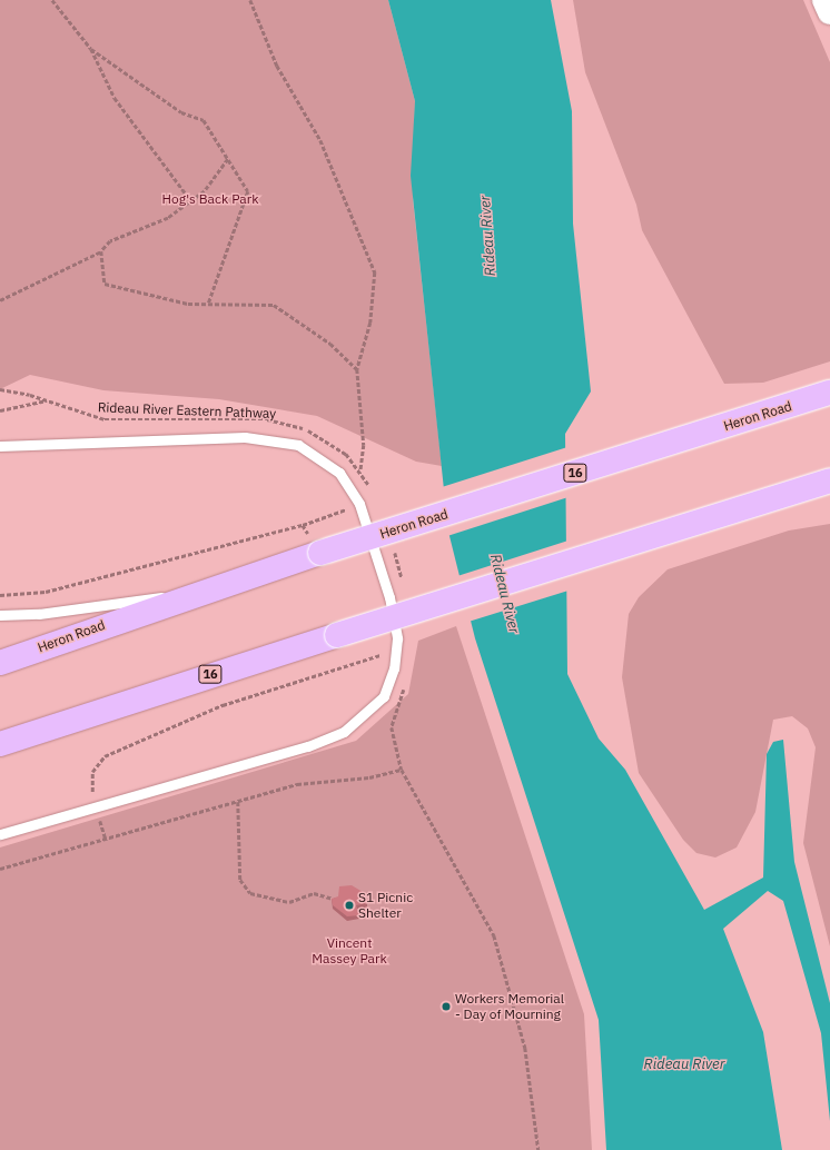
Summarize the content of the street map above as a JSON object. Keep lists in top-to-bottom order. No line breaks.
{"streets":{"main road":["Heron Road","16"],"path":["Rideau River Eastern Pathway"]},"water":["Rideau River"],"parks":["Hog's Back Park","Vincent Massey Park"],"places":["S1 Picnic Shelter","Workers Memorial - Day of Mourning"]}
